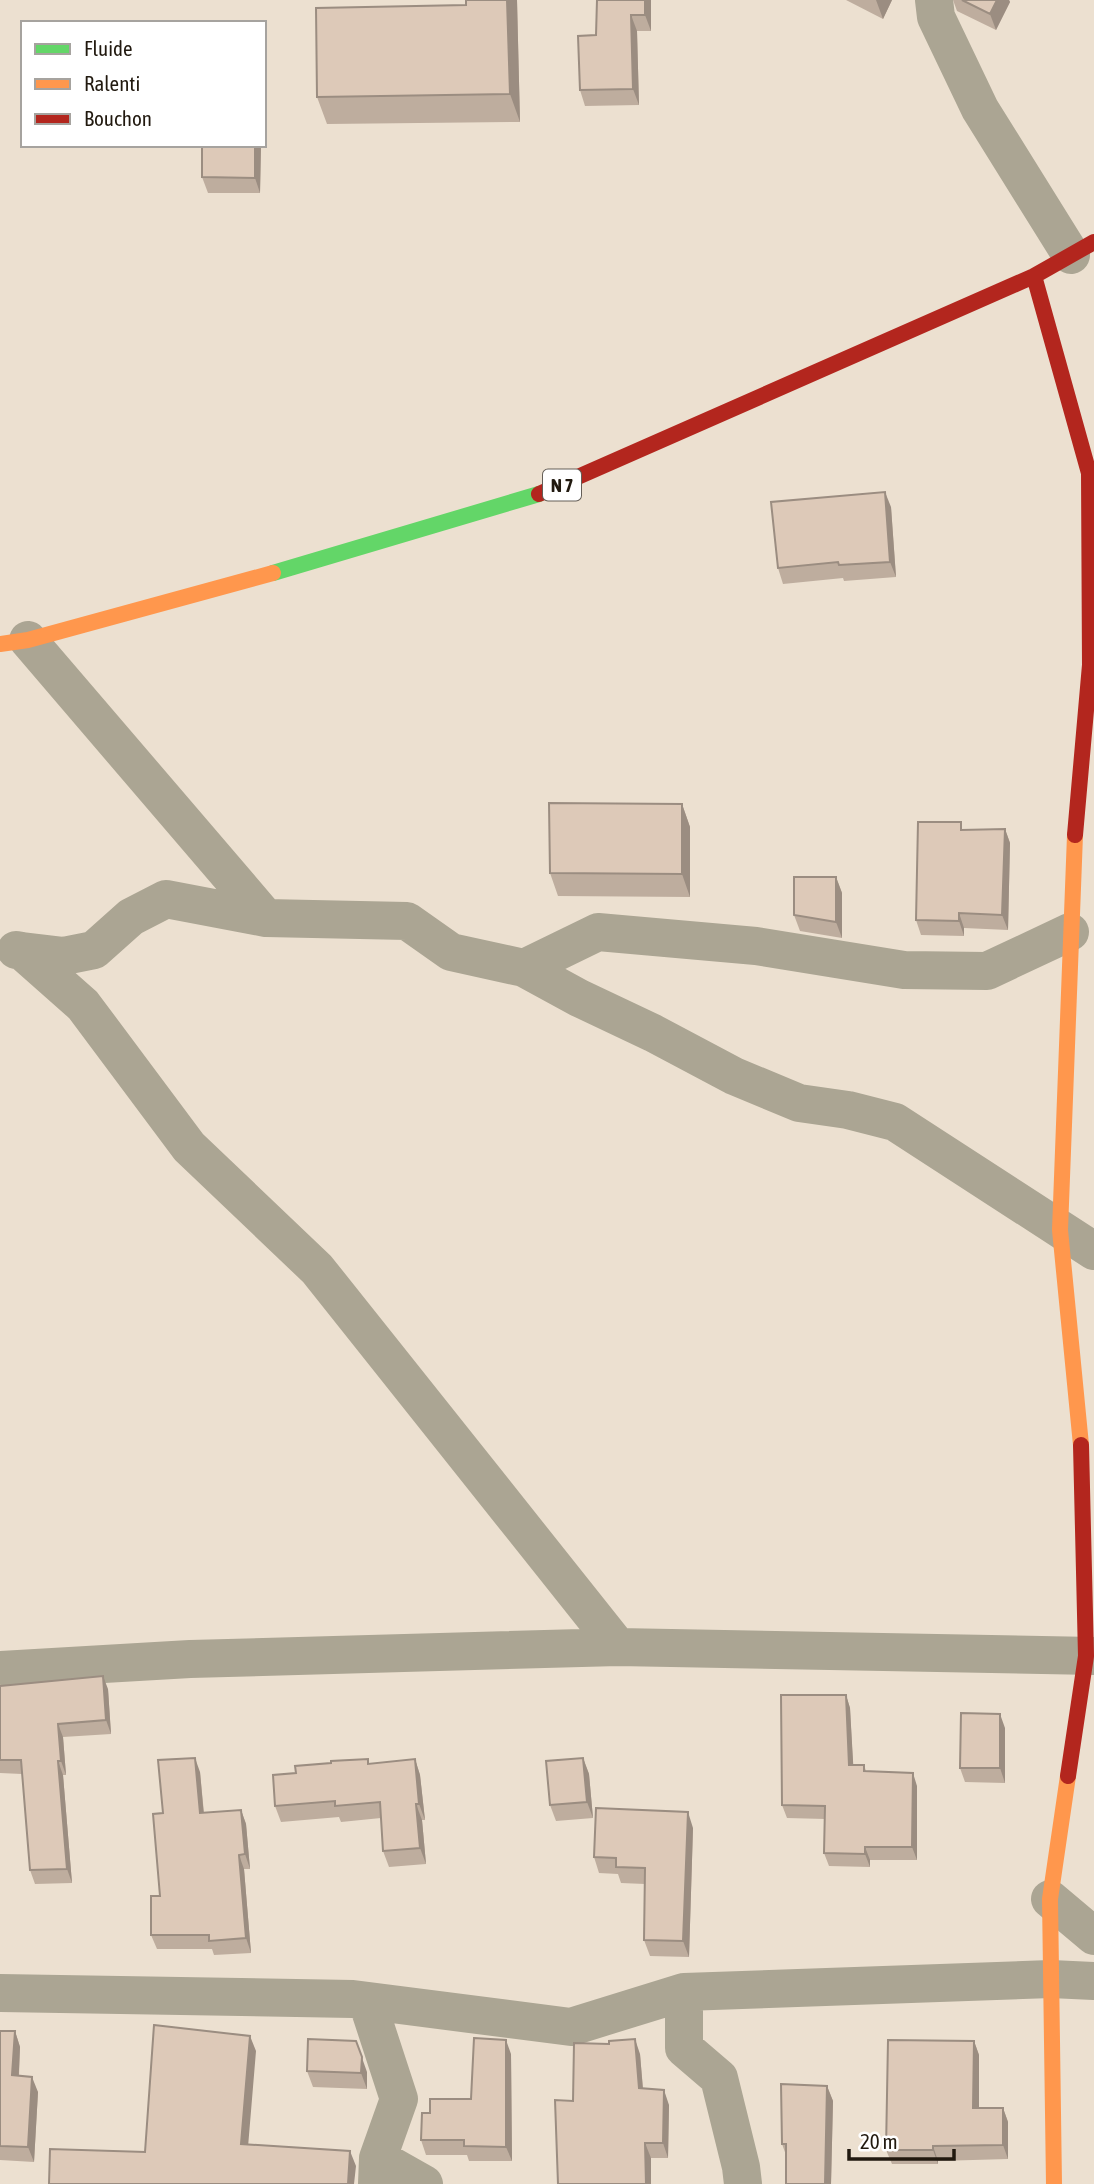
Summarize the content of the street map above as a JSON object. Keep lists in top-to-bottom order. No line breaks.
{"streets":{"main road":["N 7"]},"legend":["Fluide","Ralenti","Bouchon"],"scale_bar":"20 m"}
